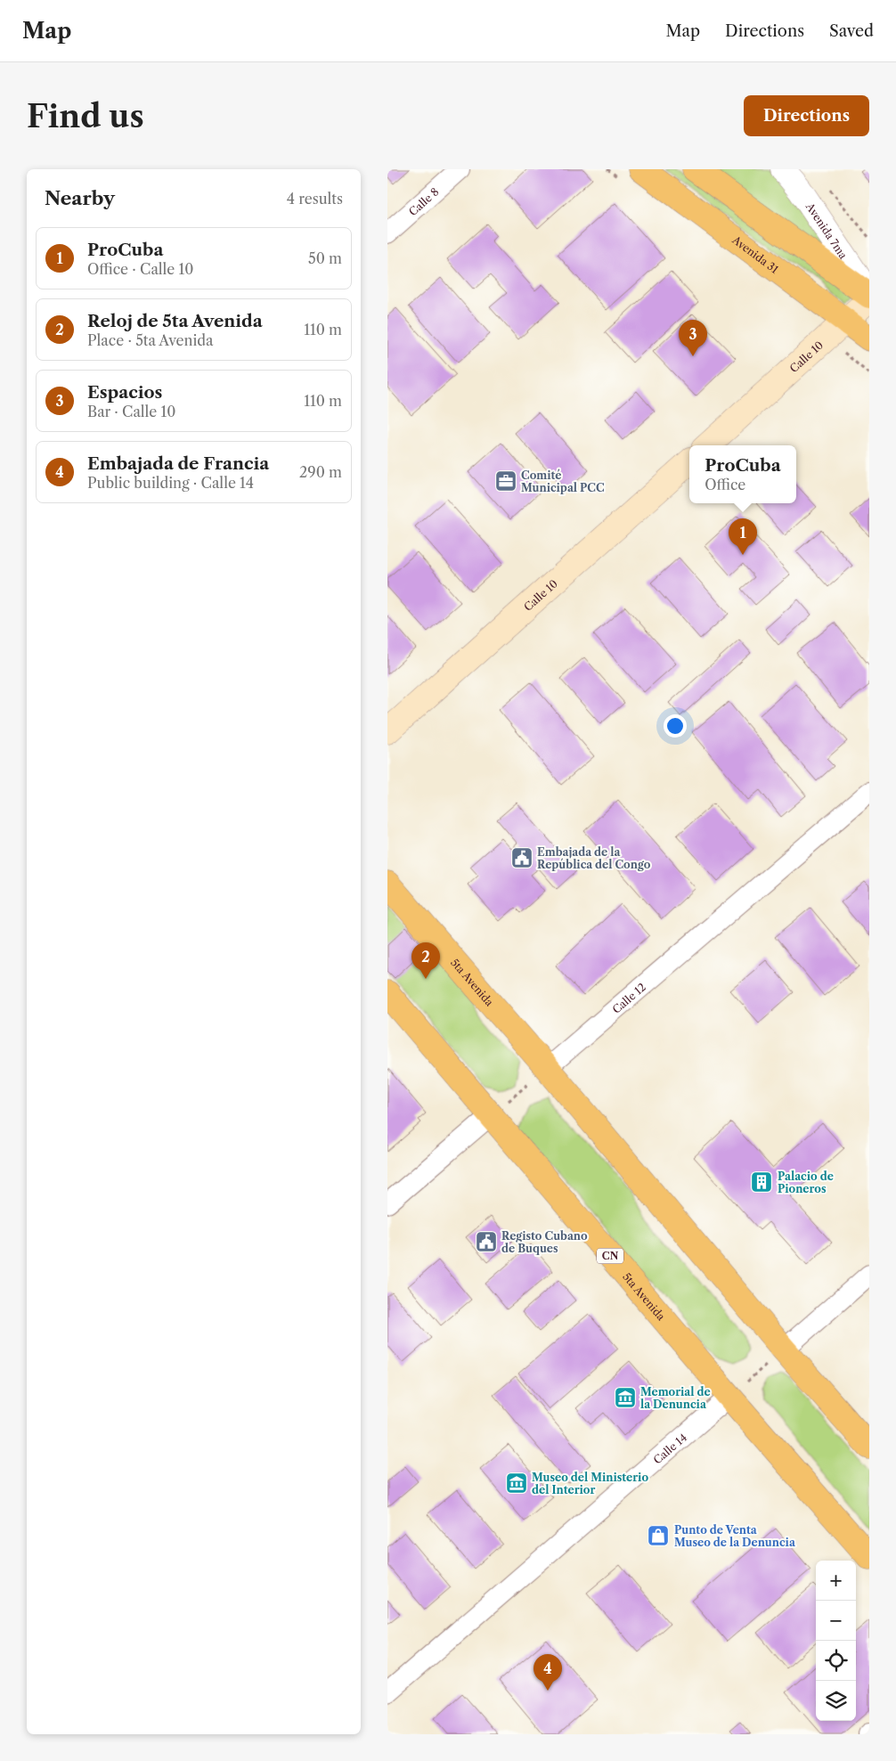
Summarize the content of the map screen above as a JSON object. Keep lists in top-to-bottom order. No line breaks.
{"streets":{"main road":["Avenida 31","Calle 10","5ta Avenida","CN"],"street":["Calle 8","Avenida 7ma","Calle 12","Calle 14"]},"crossings":[["Avenida 31","Calle 10"],["5ta Avenida","Calle 12"],["5ta Avenida","Calle 14"]],"places":{"office":["Comité Municipal PCC"],"public building":["Embajada de la República del Congo","Registo Cubano de Buques"],"building":["Palacio de Pioneros"],"museum":["Memorial de la Denuncia","Museo del Ministerio del Interior"],"shop":["Punto de Venta Museo de la Denuncia"]},"page":{"header":"Map","nav":["Map","Directions","Saved"],"buttons":"Directions","title":"Find us","heading":["Nearby","4 results"],"list":[{"mark":"1","name":"ProCuba","note":"Office · Calle 10","value":"50 m"},{"mark":"2","name":"Reloj de 5ta Avenida","note":"Place · 5ta Avenida","value":"110 m"},{"mark":"3","name":"Espacios","note":"Bar · Calle 10","value":"110 m"},{"mark":"4","name":"Embajada de Francia","note":"Public building · Calle 14","value":"290 m"}],"pins":["3","1","2","4"],"popup":["ProCuba","Office"],"map_buttons":["+","−"]}}
